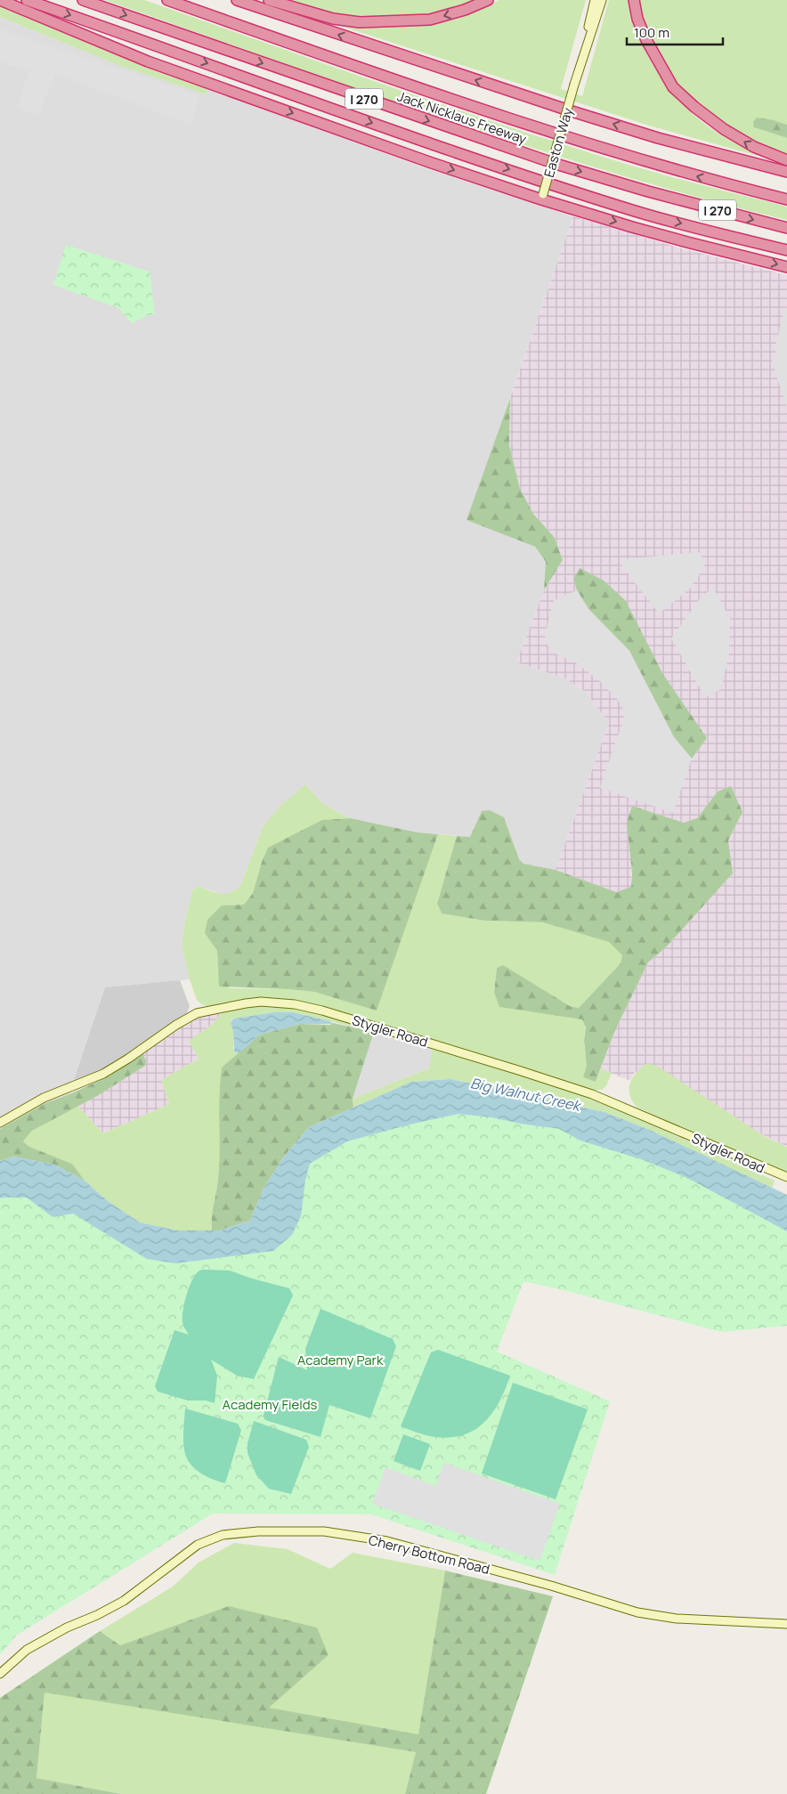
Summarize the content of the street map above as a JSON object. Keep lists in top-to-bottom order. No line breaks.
{"streets":{"highway":["I 270","Jack Nicklaus Freeway"],"main road":["Easton Way","Stygler Road","Cherry Bottom Road"]},"water":["Big Walnut Creek"],"parks":["Academy Park","Academy Fields"],"scale_bar":"100 m"}
